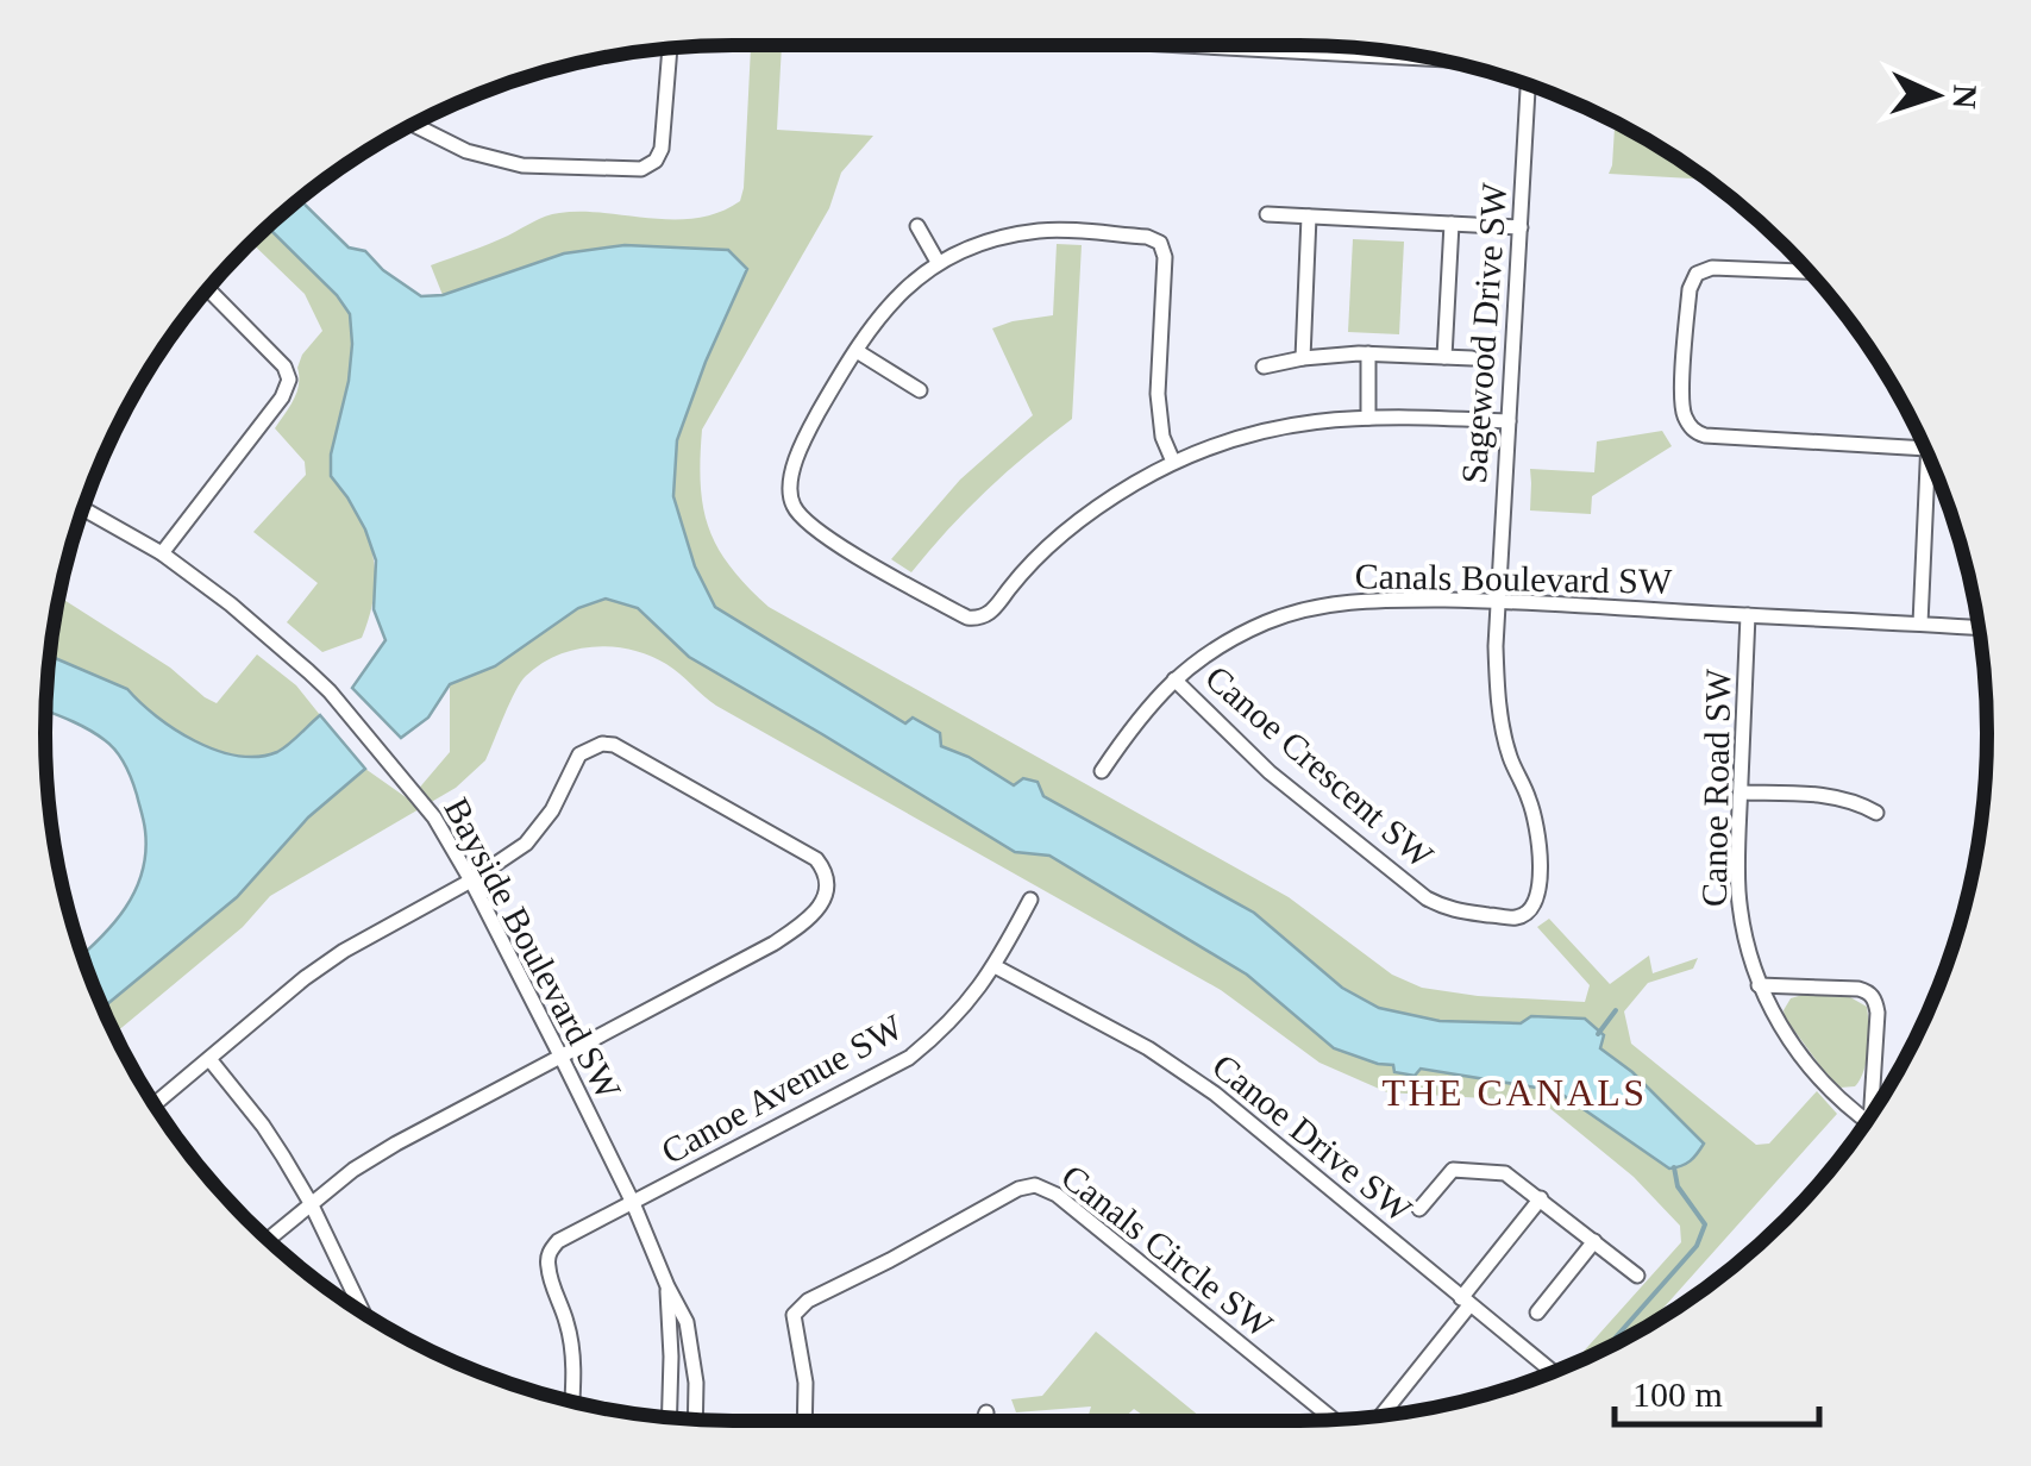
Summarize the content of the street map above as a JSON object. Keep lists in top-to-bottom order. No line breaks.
{"streets":{"street":["Sagewood Drive SW","Canals Boulevard SW","Canoe Crescent SW","Canoe Road SW","Bayside Boulevard SW","Canoe Avenue SW","Canoe Drive SW","Canals Circle SW"]},"crossings":[["Sagewood Drive SW","Canals Boulevard SW"],["Sagewood Drive SW","Canoe Crescent SW"],["Canals Boulevard SW","Canoe Crescent SW"],["Canals Boulevard SW","Canoe Road SW"],["Bayside Boulevard SW","Canoe Avenue SW"],["Canoe Avenue SW","Canoe Drive SW"]],"districts":["THE CANALS"],"scale_bar":"100 m","north":"right"}
